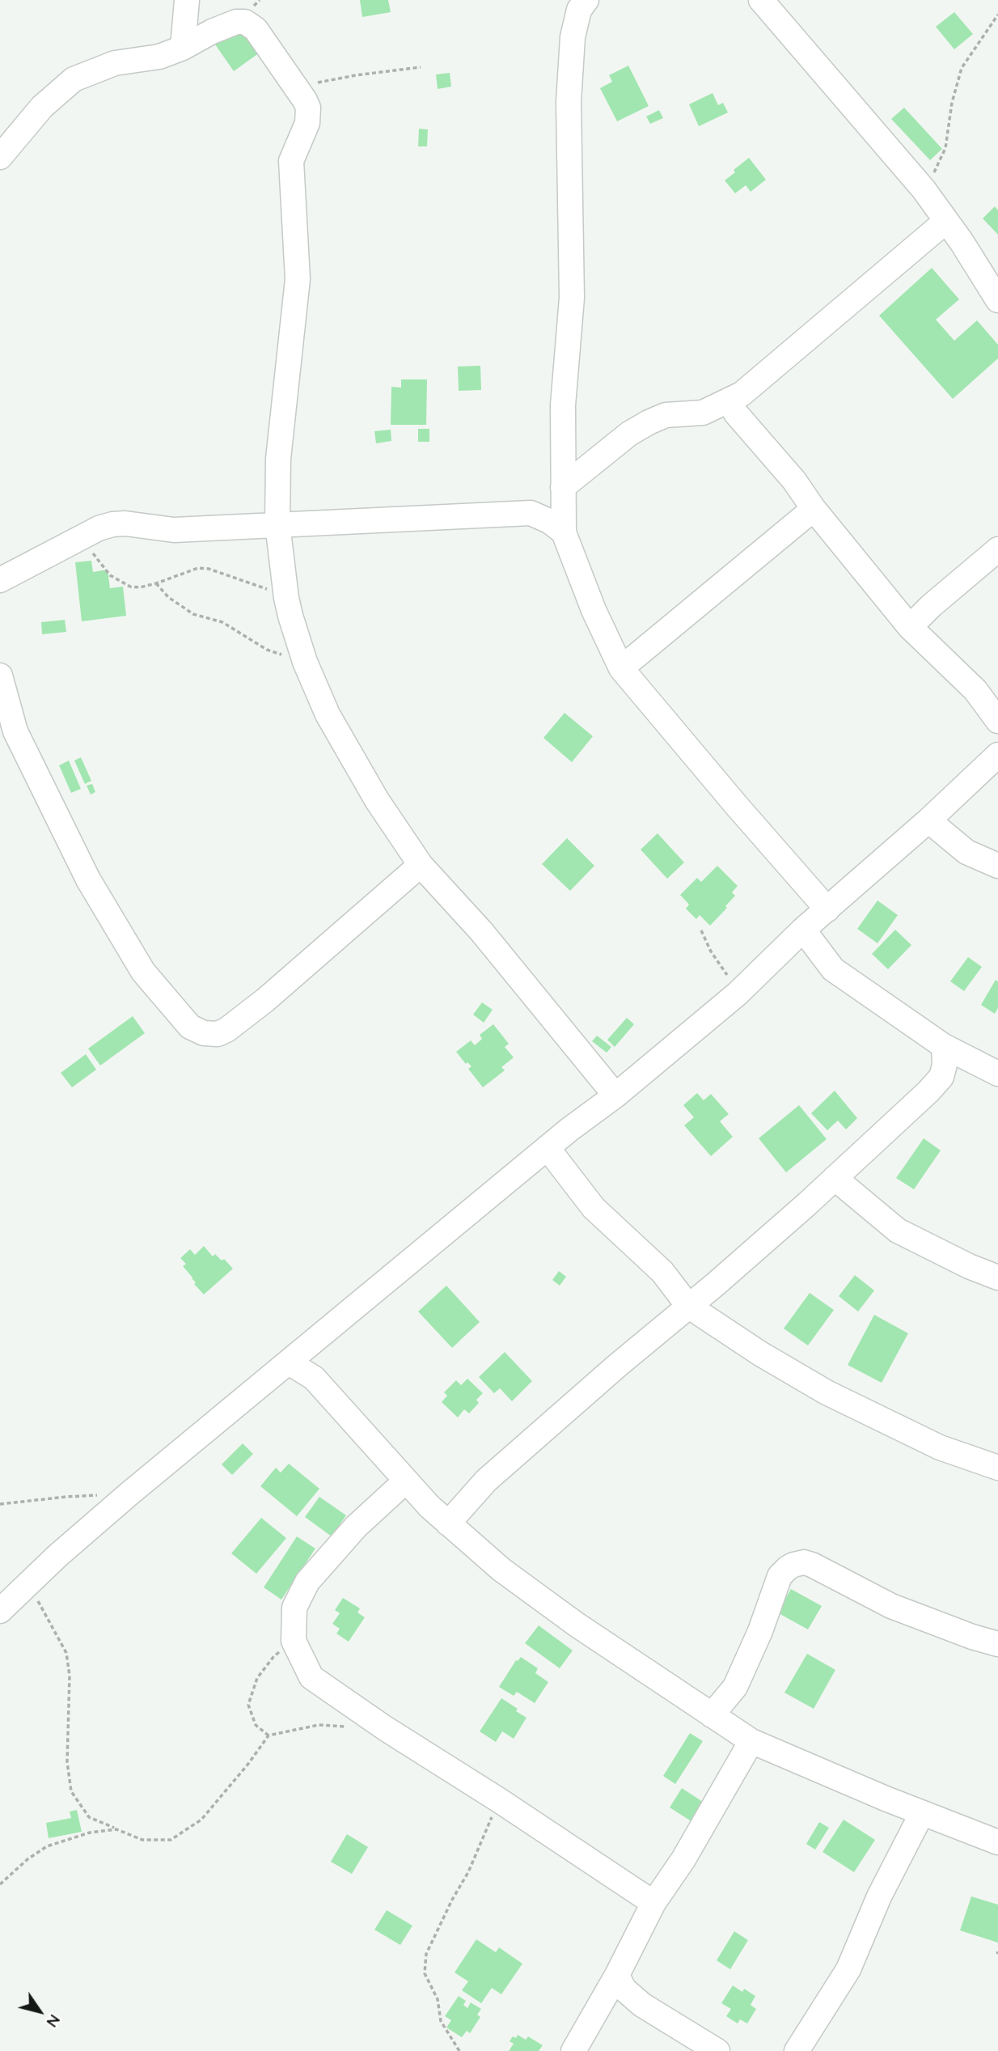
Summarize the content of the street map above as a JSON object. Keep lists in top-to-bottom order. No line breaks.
{"north":"bottom right"}
